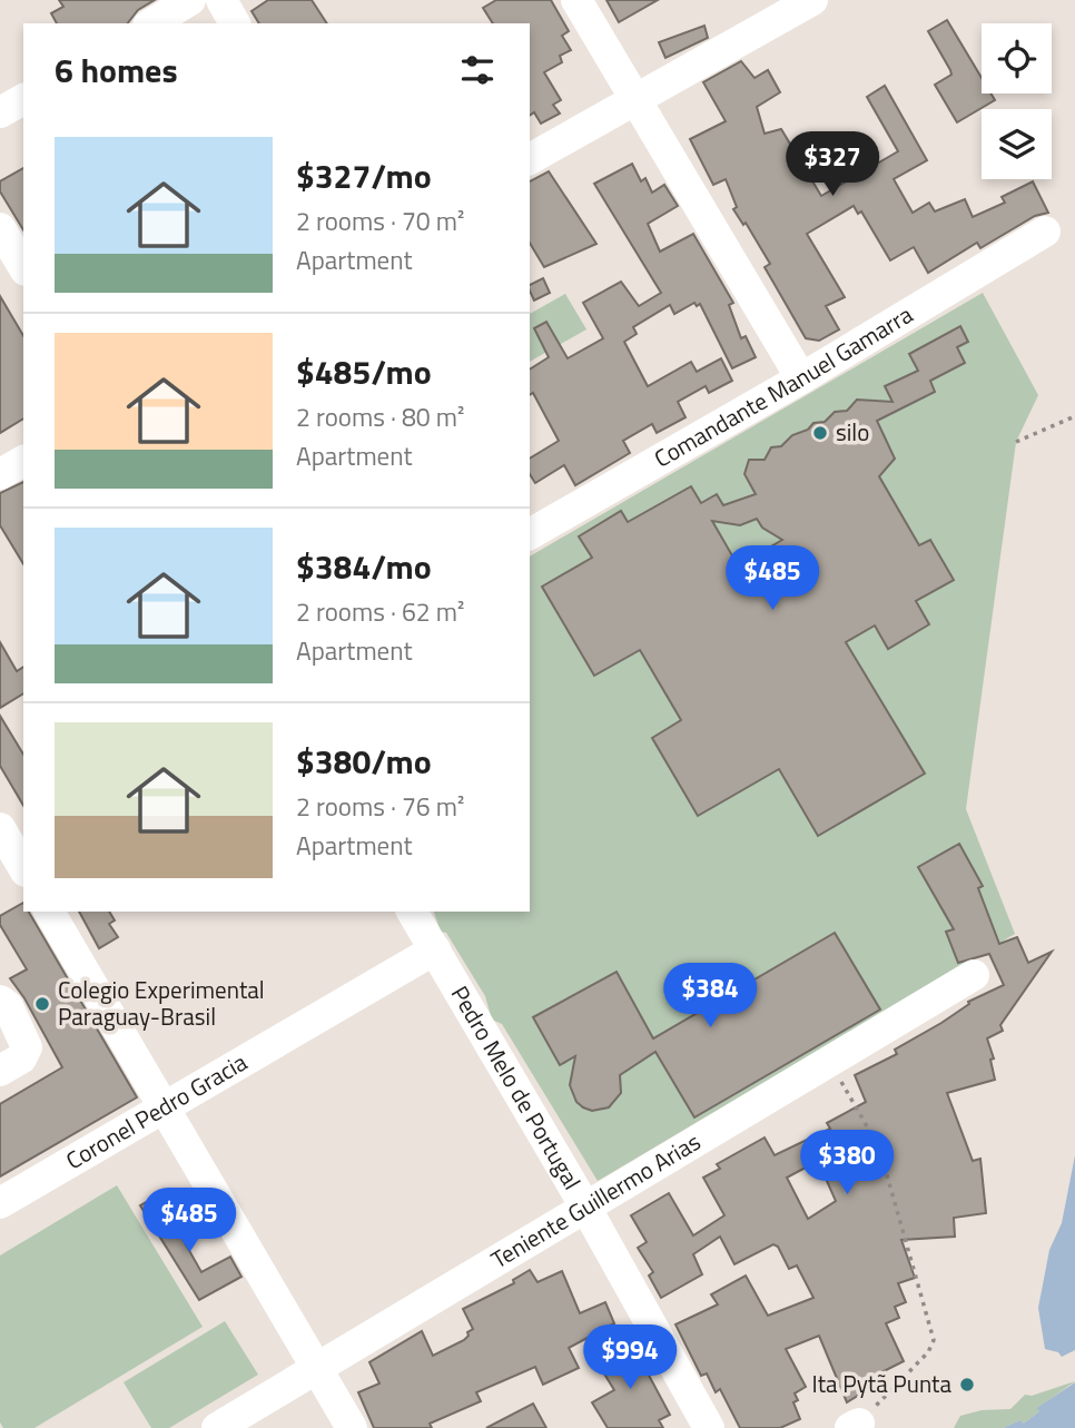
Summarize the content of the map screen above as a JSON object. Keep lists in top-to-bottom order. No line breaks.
{"streets":{"street":["Comandante Manuel Gamarra","Pedro Melo de Portugal","Coronel Pedro Gracia","Teniente Guillermo Arias"]},"crossings":[["Pedro Melo de Portugal","Coronel Pedro Gracia"],["Pedro Melo de Portugal","Teniente Guillermo Arias"]],"places":["silo","Colegio Experimental Paraguay-Brasil","Ita Pytã Punta"],"page":{"heading":"6 homes","list":[{"name":"$327/mo","note":"2 rooms · 70 m² · Apartment"},{"name":"$485/mo","note":"2 rooms · 80 m² · Apartment"},{"name":"$384/mo","note":"2 rooms · 62 m² · Apartment"},{"name":"$380/mo","note":"2 rooms · 76 m² · Apartment"}],"price":["$327","$485","$384","$380","$485","$994"]}}
